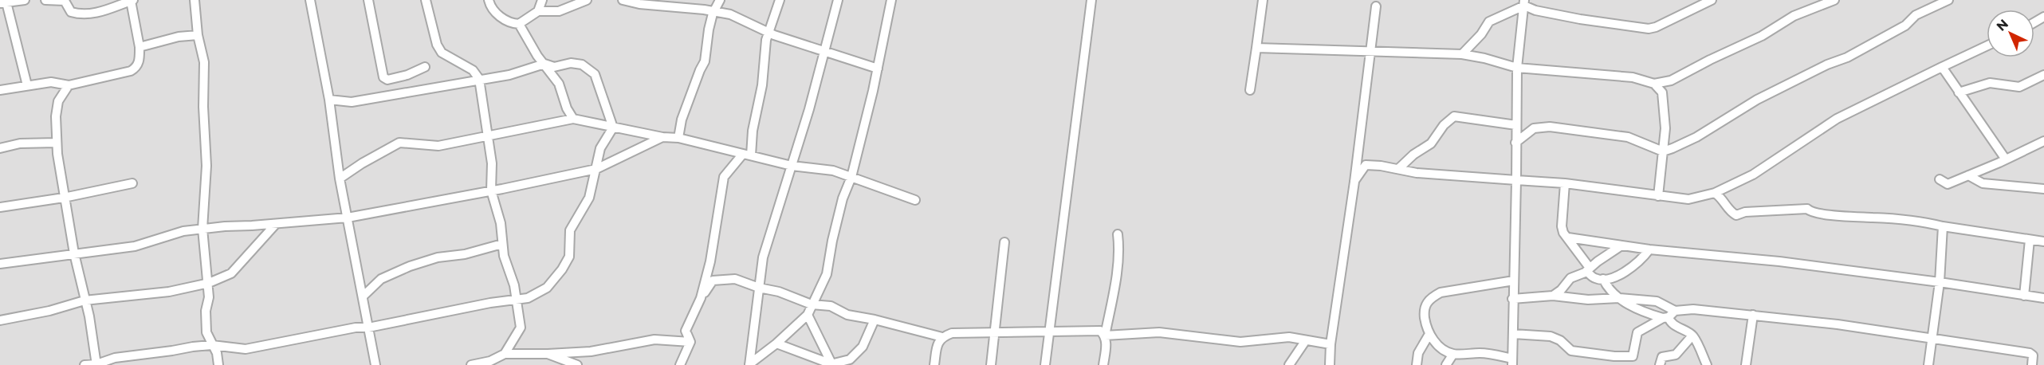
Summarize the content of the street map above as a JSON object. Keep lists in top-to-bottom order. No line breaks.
{"north":"top left"}
